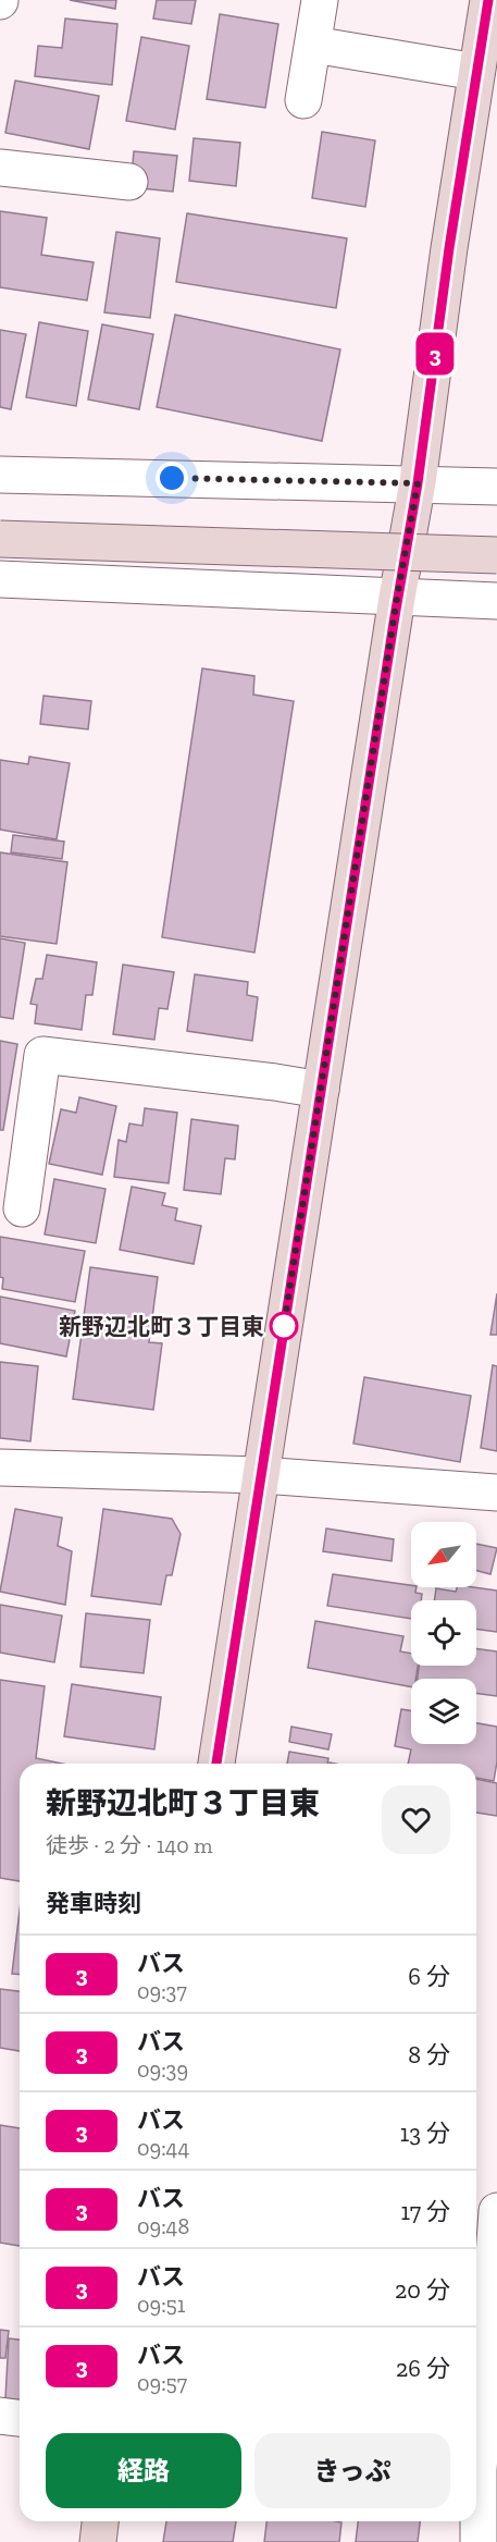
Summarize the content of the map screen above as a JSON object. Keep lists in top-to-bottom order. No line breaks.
{"places":["新野辺北町３丁目東"],"lines":["bus line 3"],"north":"bottom left","page":{"on_map":"3","heading":[["新野辺北町３丁目東","徒歩 · 2 分 · 140 m"],"発車時刻"],"list":[{"mark":"3","name":"バス","note":"09:37","value":"6 分"},{"mark":"3","name":"バス","note":"09:39","value":"8 分"},{"mark":"3","name":"バス","note":"09:44","value":"13 分"},{"mark":"3","name":"バス","note":"09:48","value":"17 分"},{"mark":"3","name":"バス","note":"09:51","value":"20 分"},{"mark":"3","name":"バス","note":"09:57","value":"26 分"}],"buttons":["経路","きっぷ"]}}
